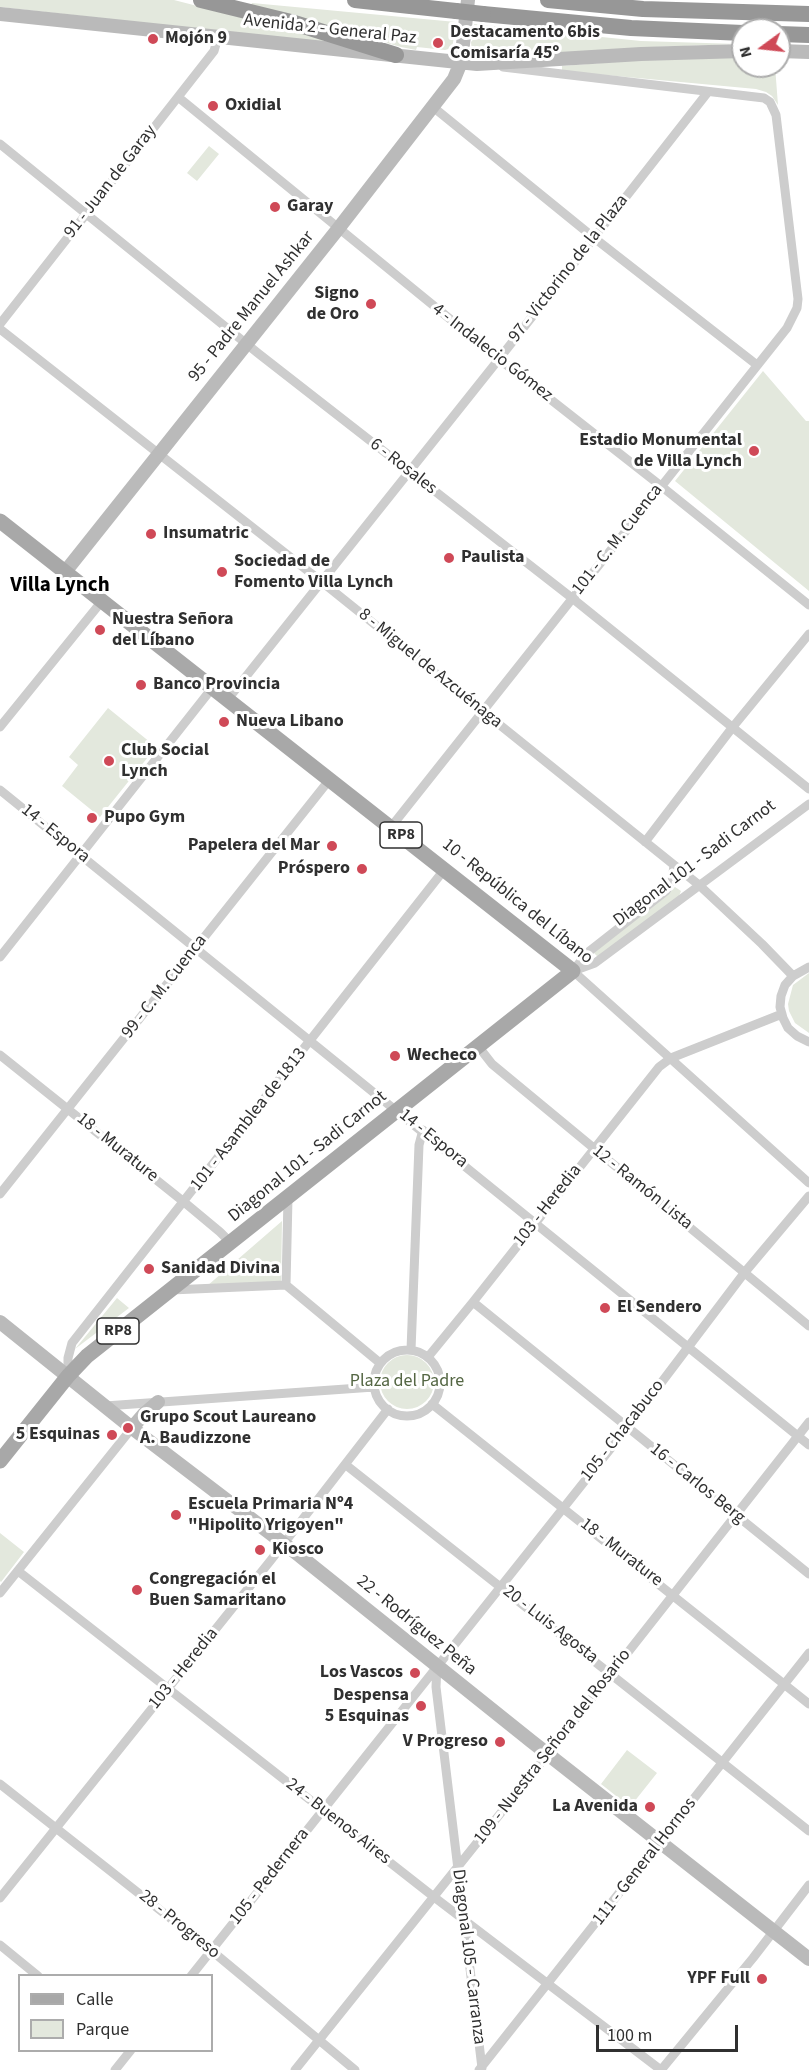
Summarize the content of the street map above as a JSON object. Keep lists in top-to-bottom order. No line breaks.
{"streets":{"main road":["RP8","Diagonal 101 - Sadi Carnot","10 - República del Líbano"],"street":["Avenida 2 - General Paz","91 - Juan de Garay","97 - Victorino de la Plaza","95 - Padre Manuel Ashkar","4 - Indalecio Gómez","6 - Rosales","101 - C. M. Cuenca","8 - Miguel de Azcuénaga","14 - Espora","99 - C. M. Cuenca","101 - Asamblea de 1813","18 - Murature","12 - Ramón Lista","103 - Heredia","105 - Chacabuco","16 - Carlos Berg","20 - Luis Agosta","22 - Rodríguez Peña","109 - Nuestra Señora del Rosario","24 - Buenos Aires","111 - General Hornos","105 - Pedernera","28 - Progreso","Diagonal 105 - Carranza"]},"crossings":[["Avenida 2 - General Paz","91 - Juan de Garay"],["Avenida 2 - General Paz","97 - Victorino de la Plaza"],["Avenida 2 - General Paz","95 - Padre Manuel Ashkar"],["Avenida 2 - General Paz","101 - C. M. Cuenca"],["91 - Juan de Garay","4 - Indalecio Gómez"],["91 - Juan de Garay","6 - Rosales"],["91 - Juan de Garay","8 - Miguel de Azcuénaga"],["97 - Victorino de la Plaza","4 - Indalecio Gómez"],["97 - Victorino de la Plaza","6 - Rosales"],["97 - Victorino de la Plaza","8 - Miguel de Azcuénaga"],["97 - Victorino de la Plaza","10 - República del Líbano"],["95 - Padre Manuel Ashkar","4 - Indalecio Gómez"],["95 - Padre Manuel Ashkar","6 - Rosales"],["95 - Padre Manuel Ashkar","8 - Miguel de Azcuénaga"],["95 - Padre Manuel Ashkar","RP8"],["4 - Indalecio Gómez","101 - C. M. Cuenca"],["6 - Rosales","101 - C. M. Cuenca"],["101 - C. M. Cuenca","8 - Miguel de Azcuénaga"],["101 - C. M. Cuenca","10 - República del Líbano"],["8 - Miguel de Azcuénaga","Diagonal 101 - Sadi Carnot"],["14 - Espora","Diagonal 101 - Sadi Carnot"],["14 - Espora","99 - C. M. Cuenca"],["14 - Espora","101 - Asamblea de 1813"],["14 - Espora","103 - Heredia"],["14 - Espora","105 - Chacabuco"],["14 - Espora","109 - Nuestra Señora del Rosario"],["RP8","Diagonal 101 - Sadi Carnot"],["RP8","10 - República del Líbano"],["RP8","101 - Asamblea de 1813"],["RP8","22 - Rodríguez Peña"],["Diagonal 101 - Sadi Carnot","10 - República del Líbano"],["Diagonal 101 - Sadi Carnot","101 - Asamblea de 1813"],["Diagonal 101 - Sadi Carnot","18 - Murature"],["Diagonal 101 - Sadi Carnot","12 - Ramón Lista"],["Diagonal 101 - Sadi Carnot","22 - Rodríguez Peña"],["10 - República del Líbano","99 - C. M. Cuenca"],["10 - República del Líbano","101 - Asamblea de 1813"],["10 - República del Líbano","103 - Heredia"],["99 - C. M. Cuenca","18 - Murature"],["101 - Asamblea de 1813","18 - Murature"],["101 - Asamblea de 1813","22 - Rodríguez Peña"],["18 - Murature","103 - Heredia"],["18 - Murature","105 - Chacabuco"],["18 - Murature","109 - Nuestra Señora del Rosario"],["18 - Murature","111 - General Hornos"],["12 - Ramón Lista","103 - Heredia"],["12 - Ramón Lista","105 - Chacabuco"],["103 - Heredia","16 - Carlos Berg"],["103 - Heredia","20 - Luis Agosta"],["103 - Heredia","22 - Rodríguez Peña"],["103 - Heredia","24 - Buenos Aires"],["103 - Heredia","28 - Progreso"],["105 - Chacabuco","16 - Carlos Berg"],["105 - Chacabuco","20 - Luis Agosta"],["105 - Chacabuco","22 - Rodríguez Peña"],["105 - Chacabuco","105 - Pedernera"],["105 - Chacabuco","Diagonal 105 - Carranza"],["16 - Carlos Berg","109 - Nuestra Señora del Rosario"],["20 - Luis Agosta","109 - Nuestra Señora del Rosario"],["20 - Luis Agosta","111 - General Hornos"],["22 - Rodríguez Peña","109 - Nuestra Señora del Rosario"],["22 - Rodríguez Peña","111 - General Hornos"],["22 - Rodríguez Peña","105 - Pedernera"],["22 - Rodríguez Peña","Diagonal 105 - Carranza"],["109 - Nuestra Señora del Rosario","24 - Buenos Aires"],["109 - Nuestra Señora del Rosario","28 - Progreso"],["109 - Nuestra Señora del Rosario","Diagonal 105 - Carranza"],["24 - Buenos Aires","111 - General Hornos"],["24 - Buenos Aires","105 - Pedernera"],["24 - Buenos Aires","Diagonal 105 - Carranza"],["111 - General Hornos","Diagonal 105 - Carranza"],["105 - Pedernera","28 - Progreso"],["105 - Pedernera","Diagonal 105 - Carranza"]],"districts":["Villa Lynch"],"parks":["Plaza del Padre"],"places":["Mojón 9","Destacamento 6bis Comisaría 45º","Oxidial","Garay","Signo de Oro","Estadio Monumental de Villa Lynch","Insumatric","Paulista","Sociedad de Fomento Villa Lynch","Nuestra Señora del Líbano","Banco Provincia","Nueva Libano","Club Social Lynch","Pupo Gym","Papelera del Mar","Próspero","Wecheco","Sanidad Divina","El Sendero","Grupo Scout Laureano A. Baudizzone","5 Esquinas","Escuela Primaria Nº4 \"Hipolito Yrigoyen\"","Kiosco","Congregación el Buen Samaritano","Los Vascos","Despensa 5 Esquinas","V Progreso","La Avenida","YPF Full"],"legend":["Calle","Parque"],"scale_bar":"100 m","north":"left"}
